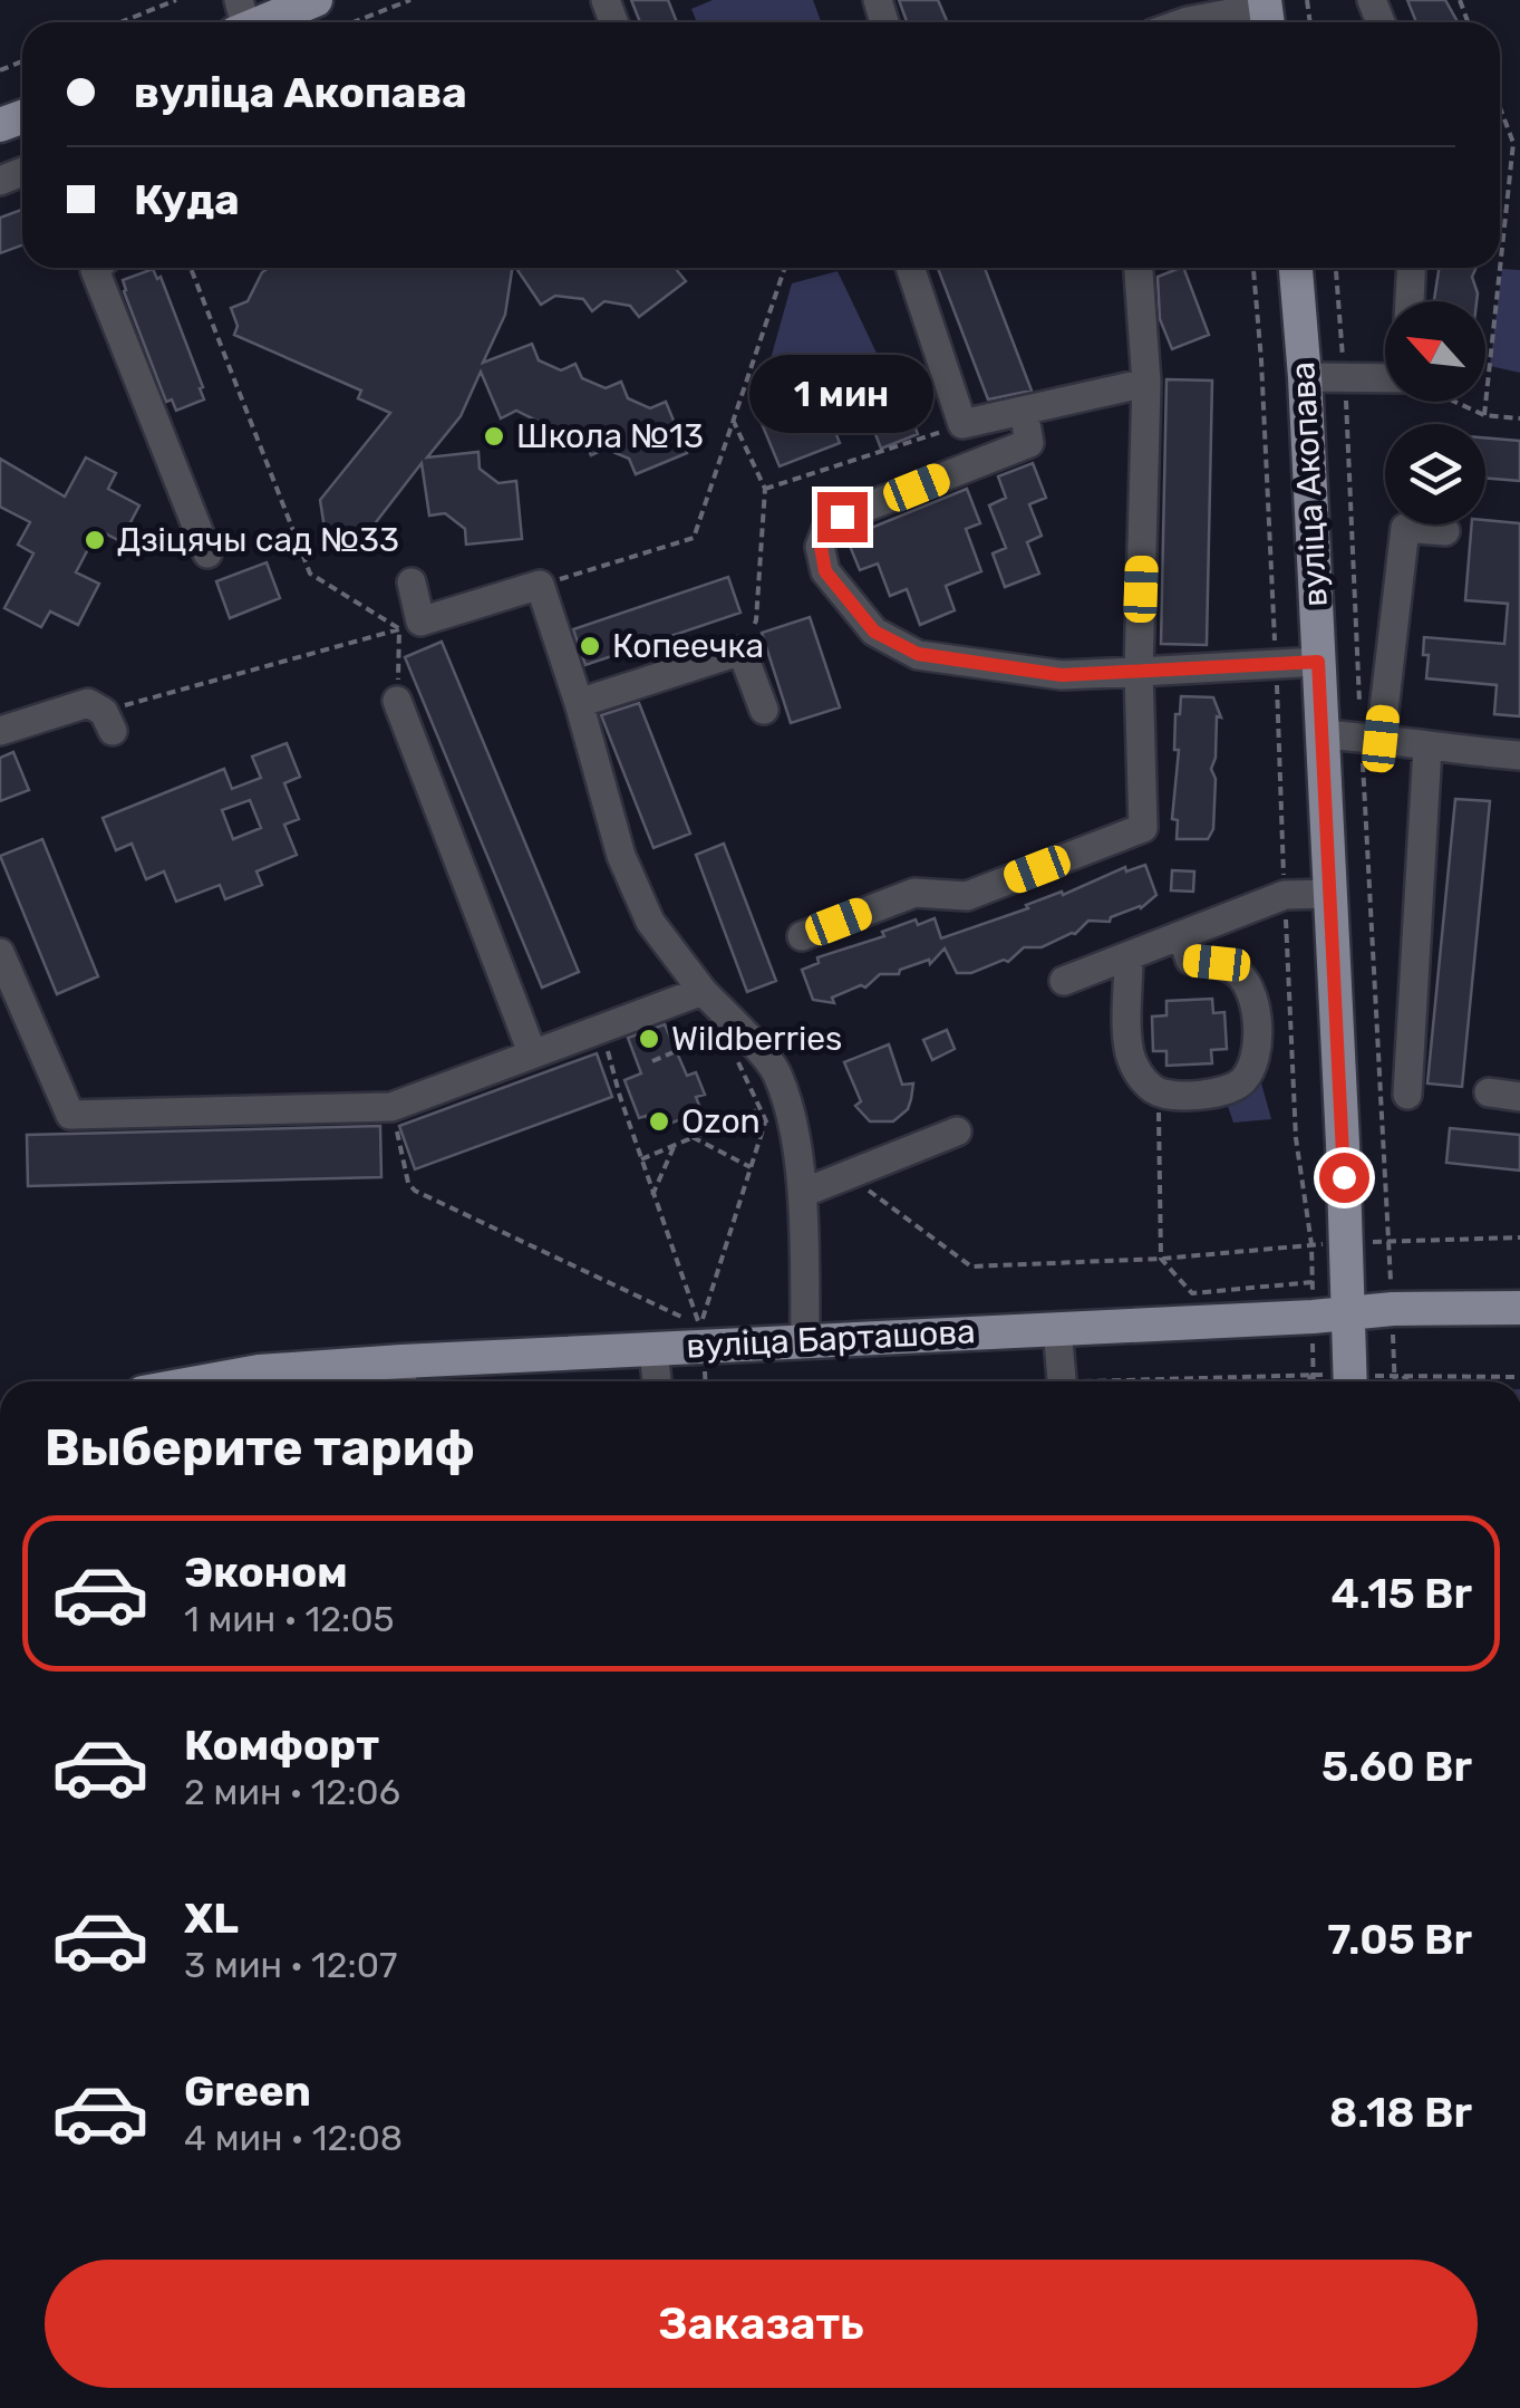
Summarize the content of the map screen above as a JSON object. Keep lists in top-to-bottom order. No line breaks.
{"streets":{"main road":["вуліца Акопава","вуліца Барташова"]},"crossings":[["вуліца Акопава","вуліца Барташова"]],"places":["Школа №13","Дзіцячы сад №33","Копеечка","Wildberries","Ozon"],"north":"top left","page":{"banner":["вуліца Акопава","Куда"],"bubble":"1 мин","heading":"Выберите тариф","list":[{"name":"Эконом","note":"1 мин · 12:05","value":"4.15 Br"},{"name":"Комфорт","note":"2 мин · 12:06","value":"5.60 Br"},{"name":"XL","note":"3 мин · 12:07","value":"7.05 Br"},{"name":"Green","note":"4 мин · 12:08","value":"8.18 Br"}],"buttons":"Заказать"}}
